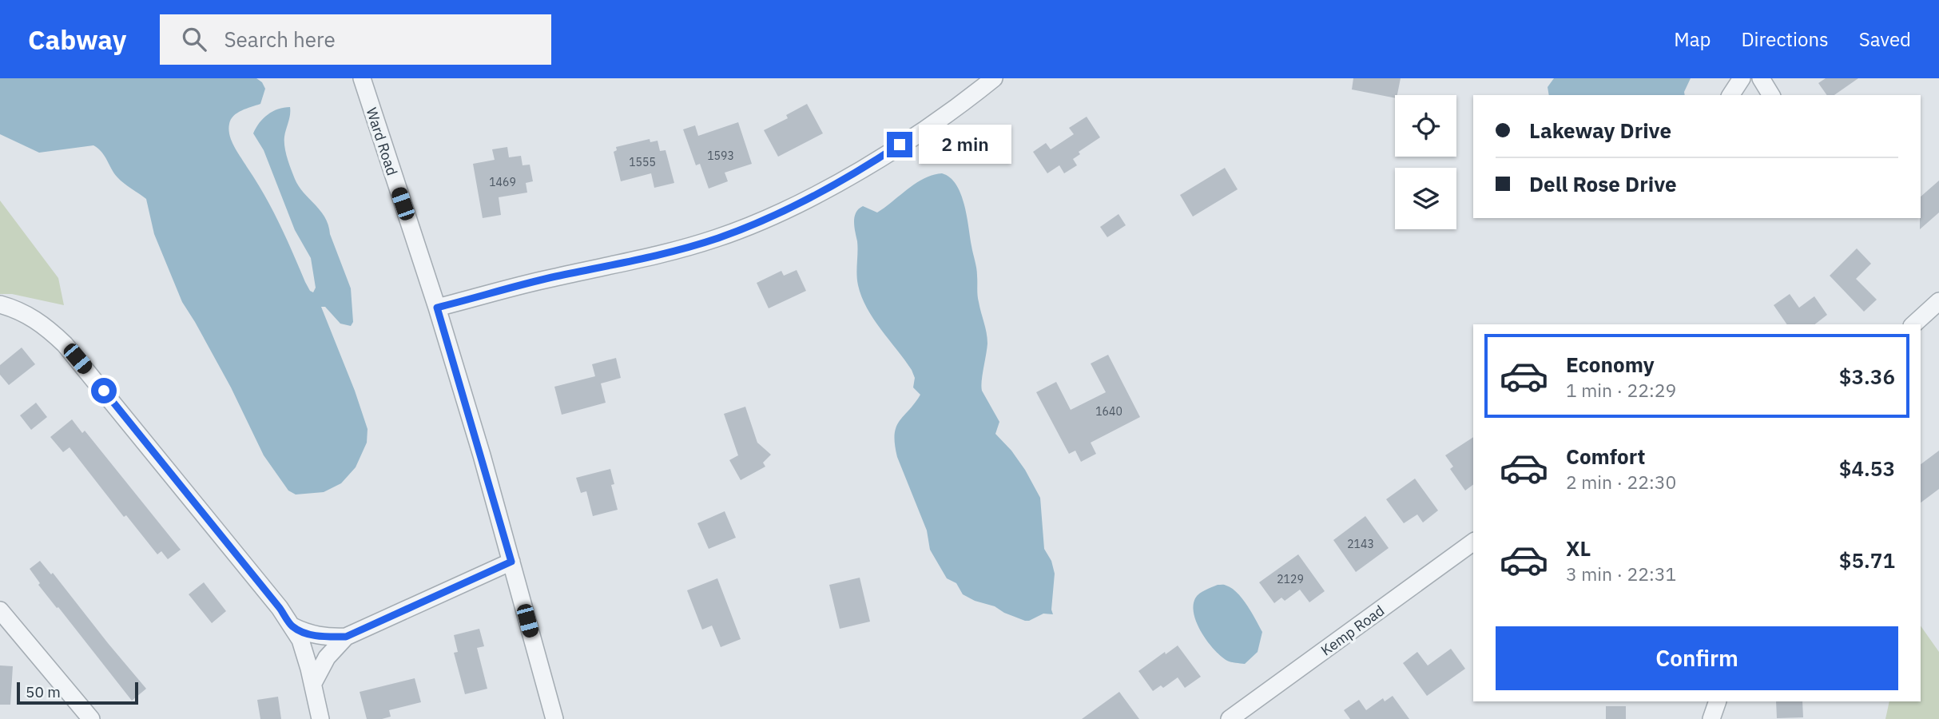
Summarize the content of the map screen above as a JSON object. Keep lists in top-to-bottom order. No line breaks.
{"streets":{"street":["Ward Road","Kemp Road"]},"house_numbers":["1593","1555","1469","1640","2143","2129"],"scale_bar":"50 m","page":{"header":"Cabway","search":"Search here","nav":["Map","Directions","Saved"],"banner":["Lakeway Drive","Dell Rose Drive"],"bubble":"2 min","list":[{"name":"Economy","note":"1 min · 22:29","value":"$3.36"},{"name":"Comfort","note":"2 min · 22:30","value":"$4.53"},{"name":"XL","note":"3 min · 22:31","value":"$5.71"}],"buttons":"Confirm","scale":"50 m"}}
